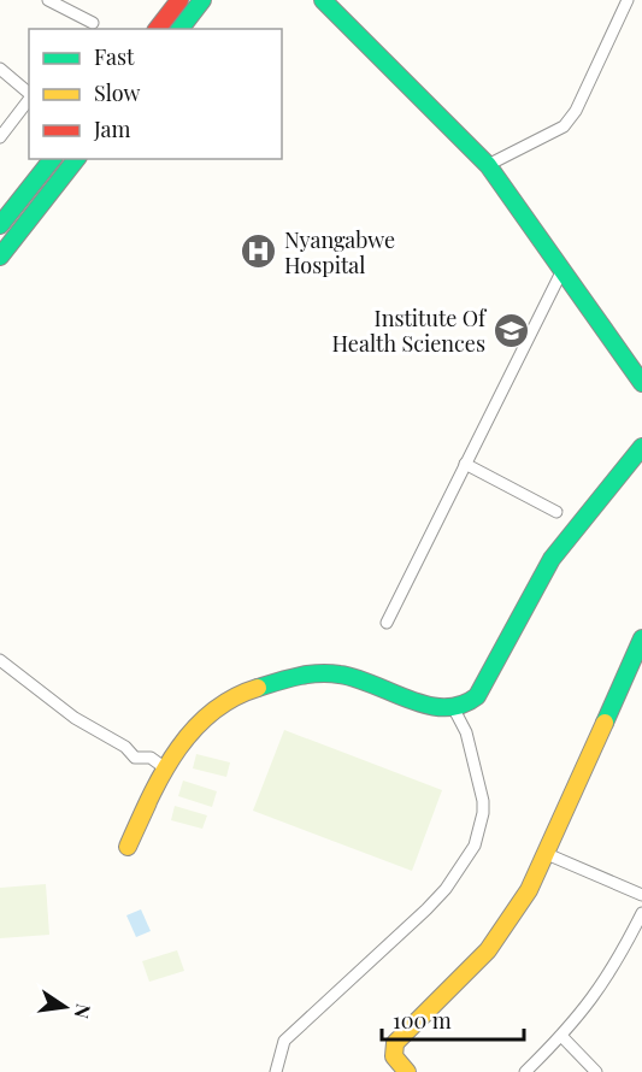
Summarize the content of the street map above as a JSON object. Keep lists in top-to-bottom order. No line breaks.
{"places":{"hospital":["Nyangabwe Hospital"],"school or university":["Institute Of Health Sciences"]},"legend":["Fast","Slow","Jam"],"scale_bar":"100 m","north":"right"}
